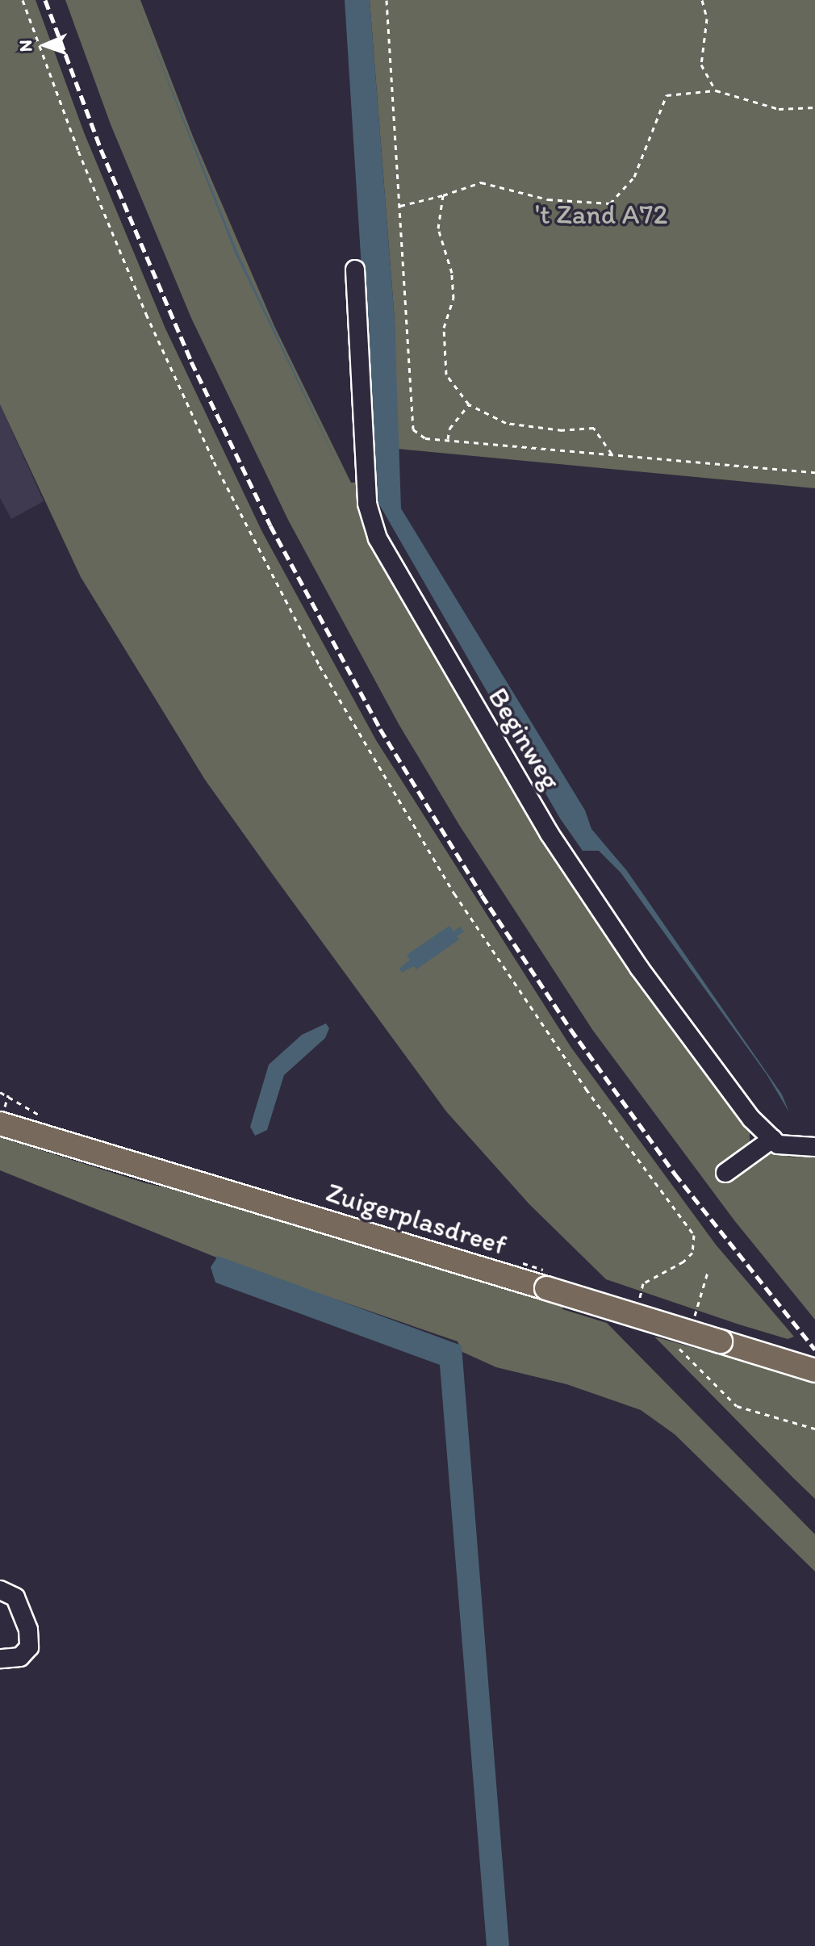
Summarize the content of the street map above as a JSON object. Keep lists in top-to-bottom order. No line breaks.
{"streets":{"main road":["Zuigerplasdreef"],"lane":["Beginweg"]},"parks":["'t Zand A72"],"north":"left"}
